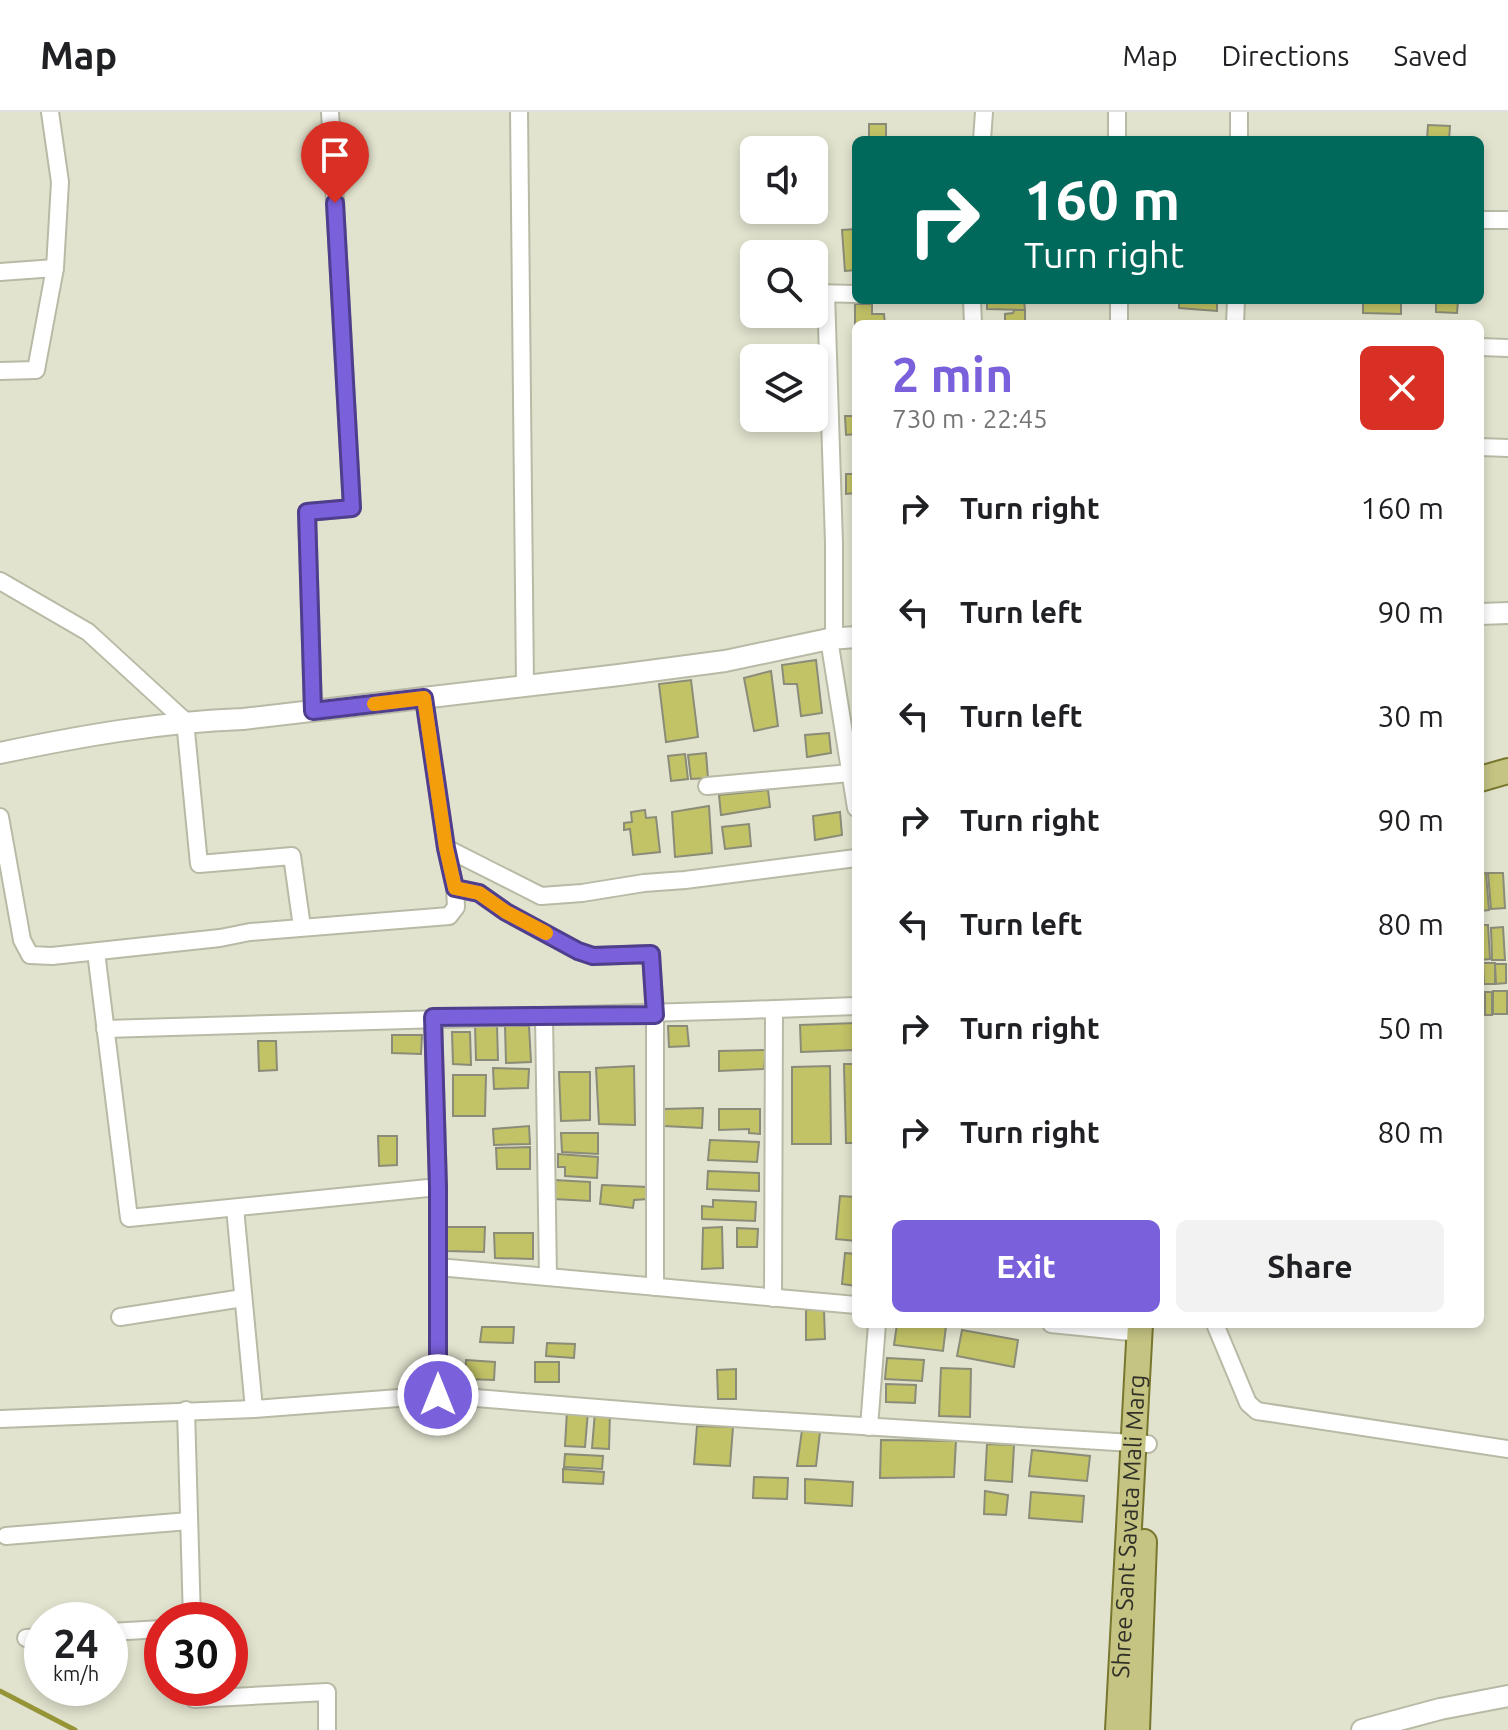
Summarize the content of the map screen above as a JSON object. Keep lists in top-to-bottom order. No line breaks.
{"streets":{"main road":["Shree Sant Savata Mali Marg"]},"page":{"header":"Map","nav":["Map","Directions","Saved"],"turn":["160 m","Turn right"],"heading":["2 min","730 m · 22:45"],"list":[{"name":"Turn right","value":"160 m"},{"name":"Turn left","value":"90 m"},{"name":"Turn left","value":"30 m"},{"name":"Turn right","value":"90 m"},{"name":"Turn left","value":"80 m"},{"name":"Turn right","value":"50 m"},{"name":"Turn right","value":"80 m"}],"buttons":["Exit","Share"],"speed":"24 km/h","limit":"30"}}
